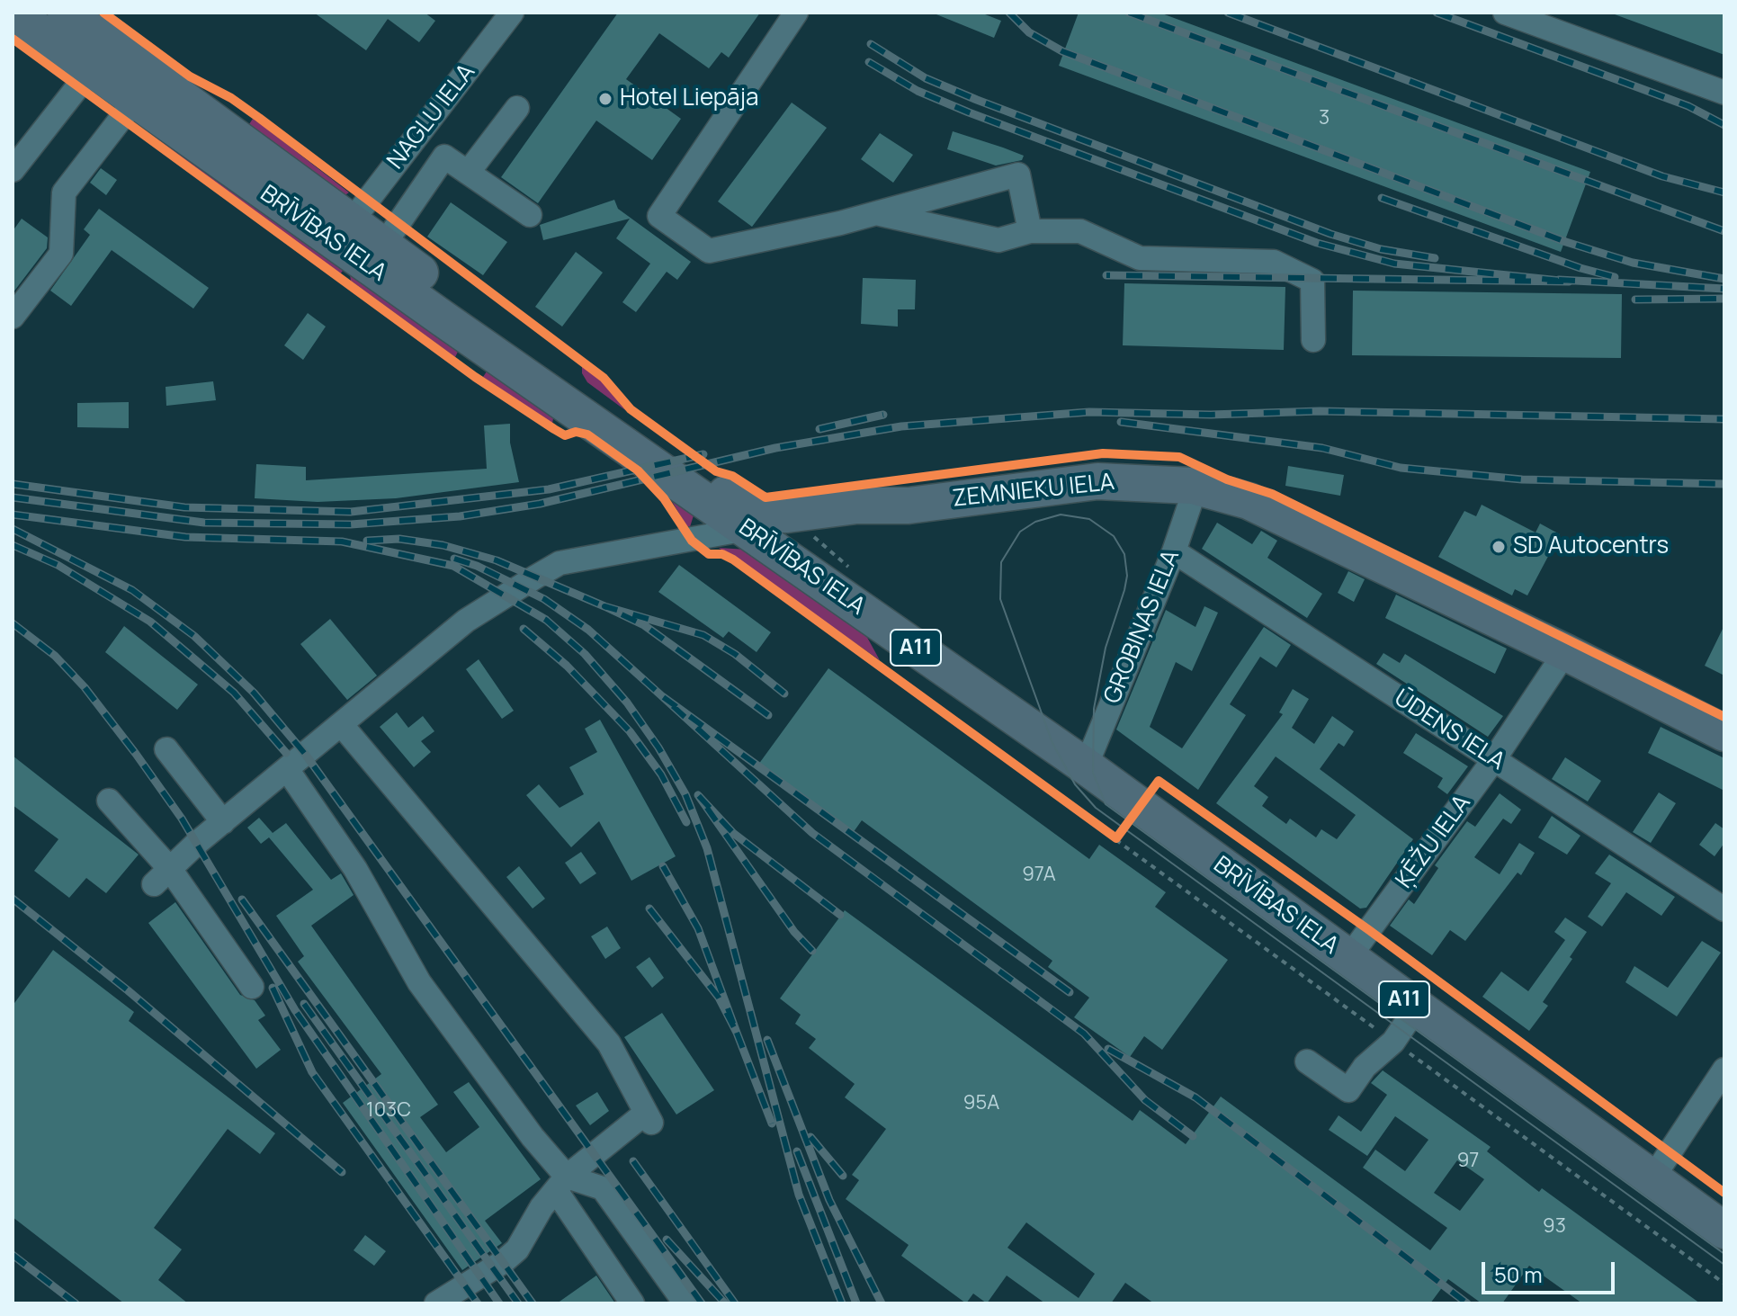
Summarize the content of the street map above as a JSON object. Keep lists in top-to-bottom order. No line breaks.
{"streets":{"highway":["BRĪVĪBAS IELA","ZEMNIEKU IELA","A11"],"street":["NAGLU IELA","GROBIŅAS IELA","ŪDENS IELA","ĶĒŽU IELA"]},"crossings":[["NAGLU IELA","BRĪVĪBAS IELA"],["BRĪVĪBAS IELA","ZEMNIEKU IELA"],["BRĪVĪBAS IELA","GROBIŅAS IELA"],["BRĪVĪBAS IELA","ĶĒŽU IELA"],["ZEMNIEKU IELA","GROBIŅAS IELA"],["ZEMNIEKU IELA","ĶĒŽU IELA"],["GROBIŅAS IELA","ŪDENS IELA"],["ŪDENS IELA","ĶĒŽU IELA"]],"places":["Hotel Liepāja","SD Autocentrs"],"house_numbers":["3","97A","95A","103C","97","93"],"scale_bar":"50 m"}
